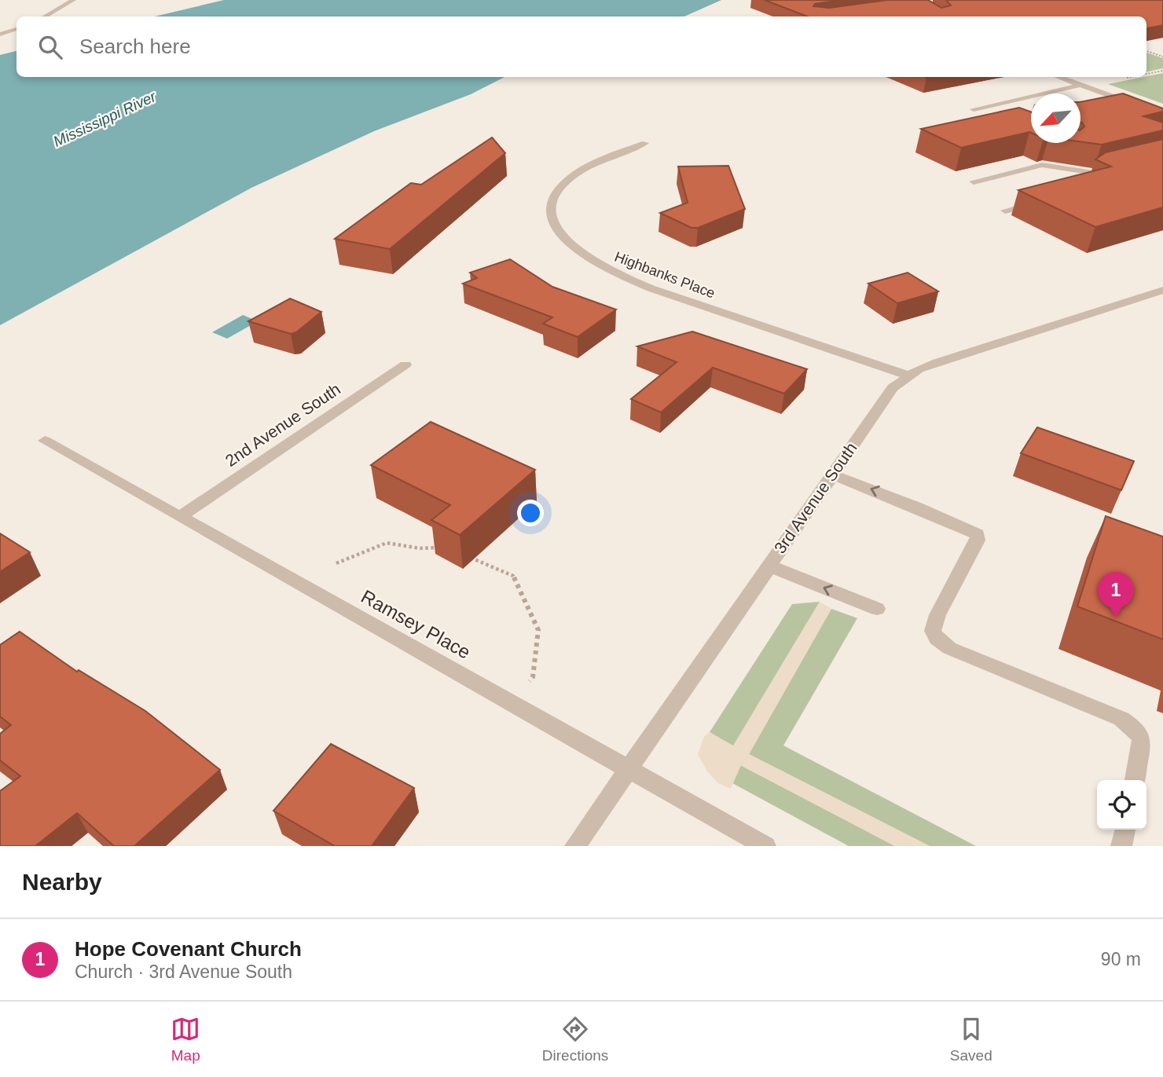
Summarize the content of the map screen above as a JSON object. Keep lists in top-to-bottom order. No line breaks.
{"streets":{"street":["Highbanks Place","2nd Avenue South","3rd Avenue South","Ramsey Place"]},"crossings":[["Highbanks Place","3rd Avenue South"],["2nd Avenue South","Ramsey Place"],["3rd Avenue South","Ramsey Place"]],"water":["Mississippi River"],"north":"bottom left","page":{"search":"Search here","pins":"1","heading":"Nearby","list":[{"mark":"1","name":"Hope Covenant Church","note":"Church · 3rd Avenue South","value":"90 m"}],"nav":["Map","Directions","Saved"]}}
